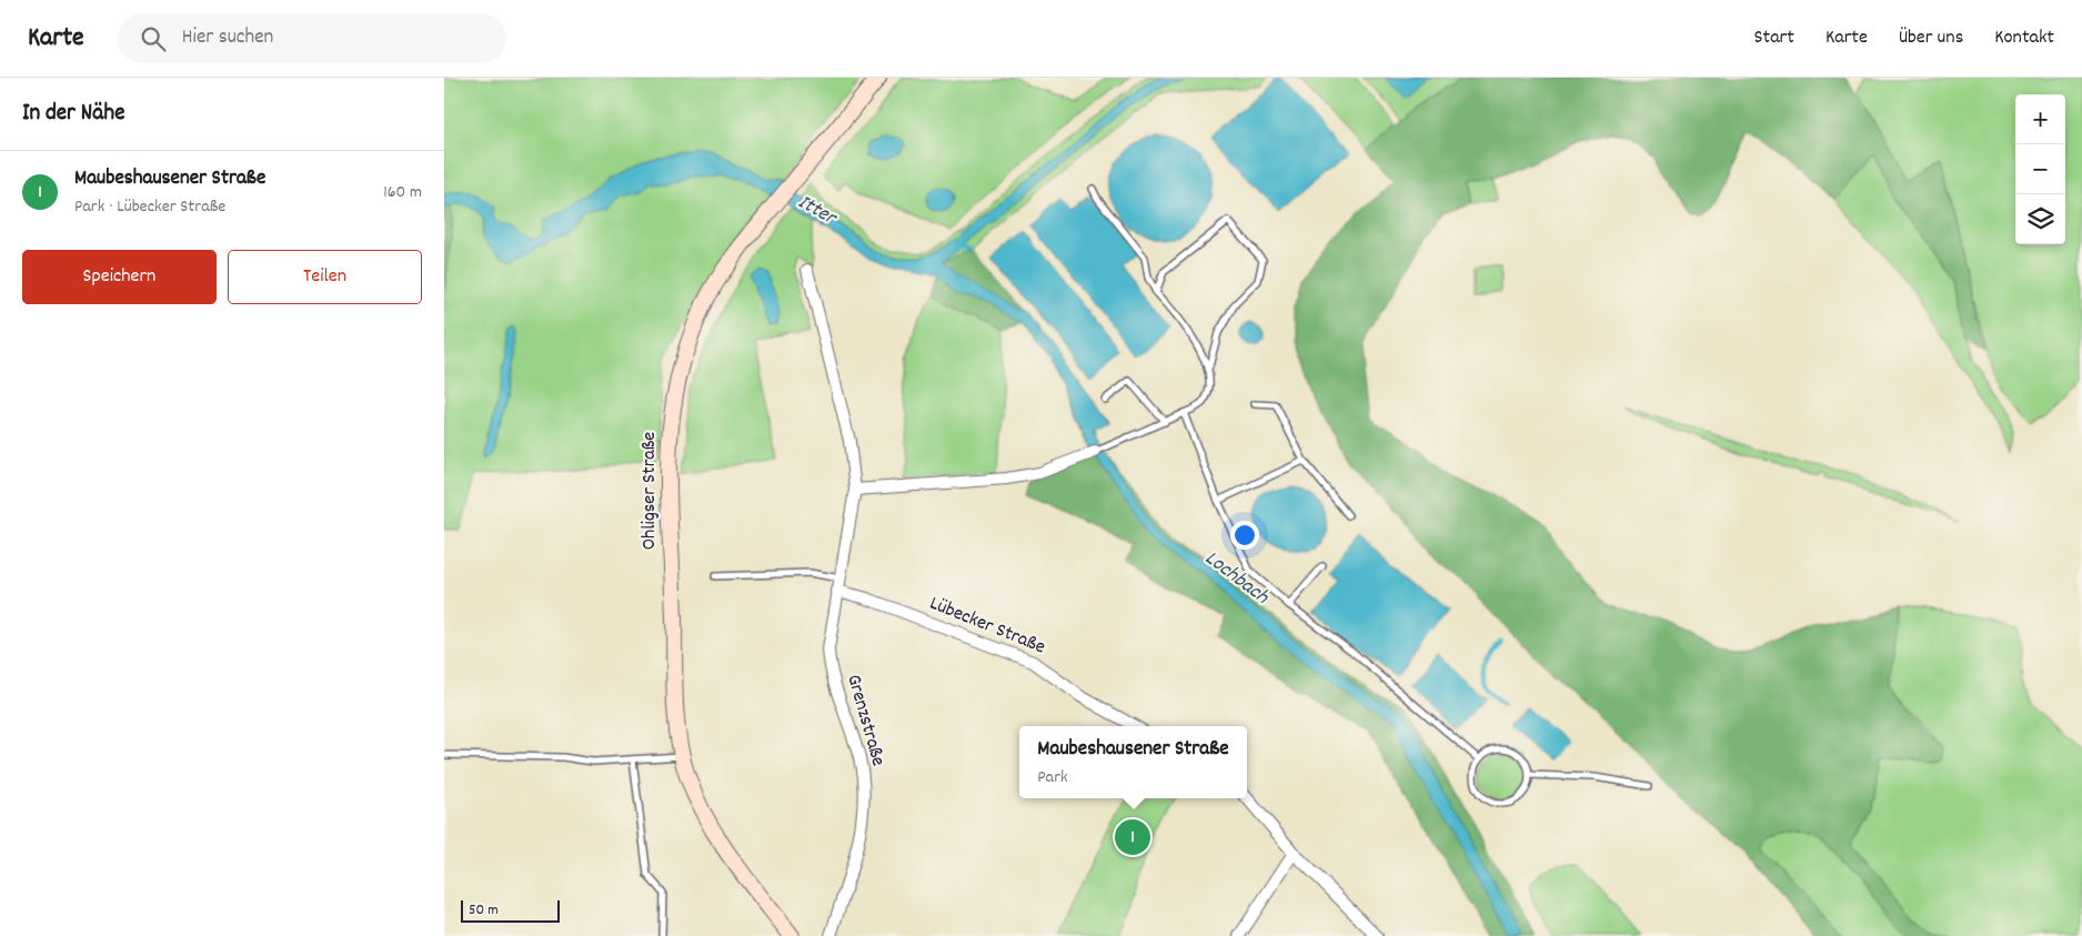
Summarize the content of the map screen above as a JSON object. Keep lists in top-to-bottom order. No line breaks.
{"streets":{"main road":["Ohligser Straße"],"street":["Lübecker Straße","Grenzstraße"]},"crossings":[["Lübecker Straße","Grenzstraße"]],"water":["Itter","Lochbach"],"scale_bar":"50 m","page":{"header":"Karte","search":"Hier suchen","nav":["Start","Karte","Über uns","Kontakt"],"heading":"In der Nähe","map_buttons":["+","−"],"list":[{"mark":"1","name":"Maubeshausener Straße","note":"Park · Lübecker Straße","value":"160 m"}],"buttons":["Speichern","Teilen"],"popup":["Maubeshausener Straße","Park"],"pins":"1","scale":"50 m"}}
